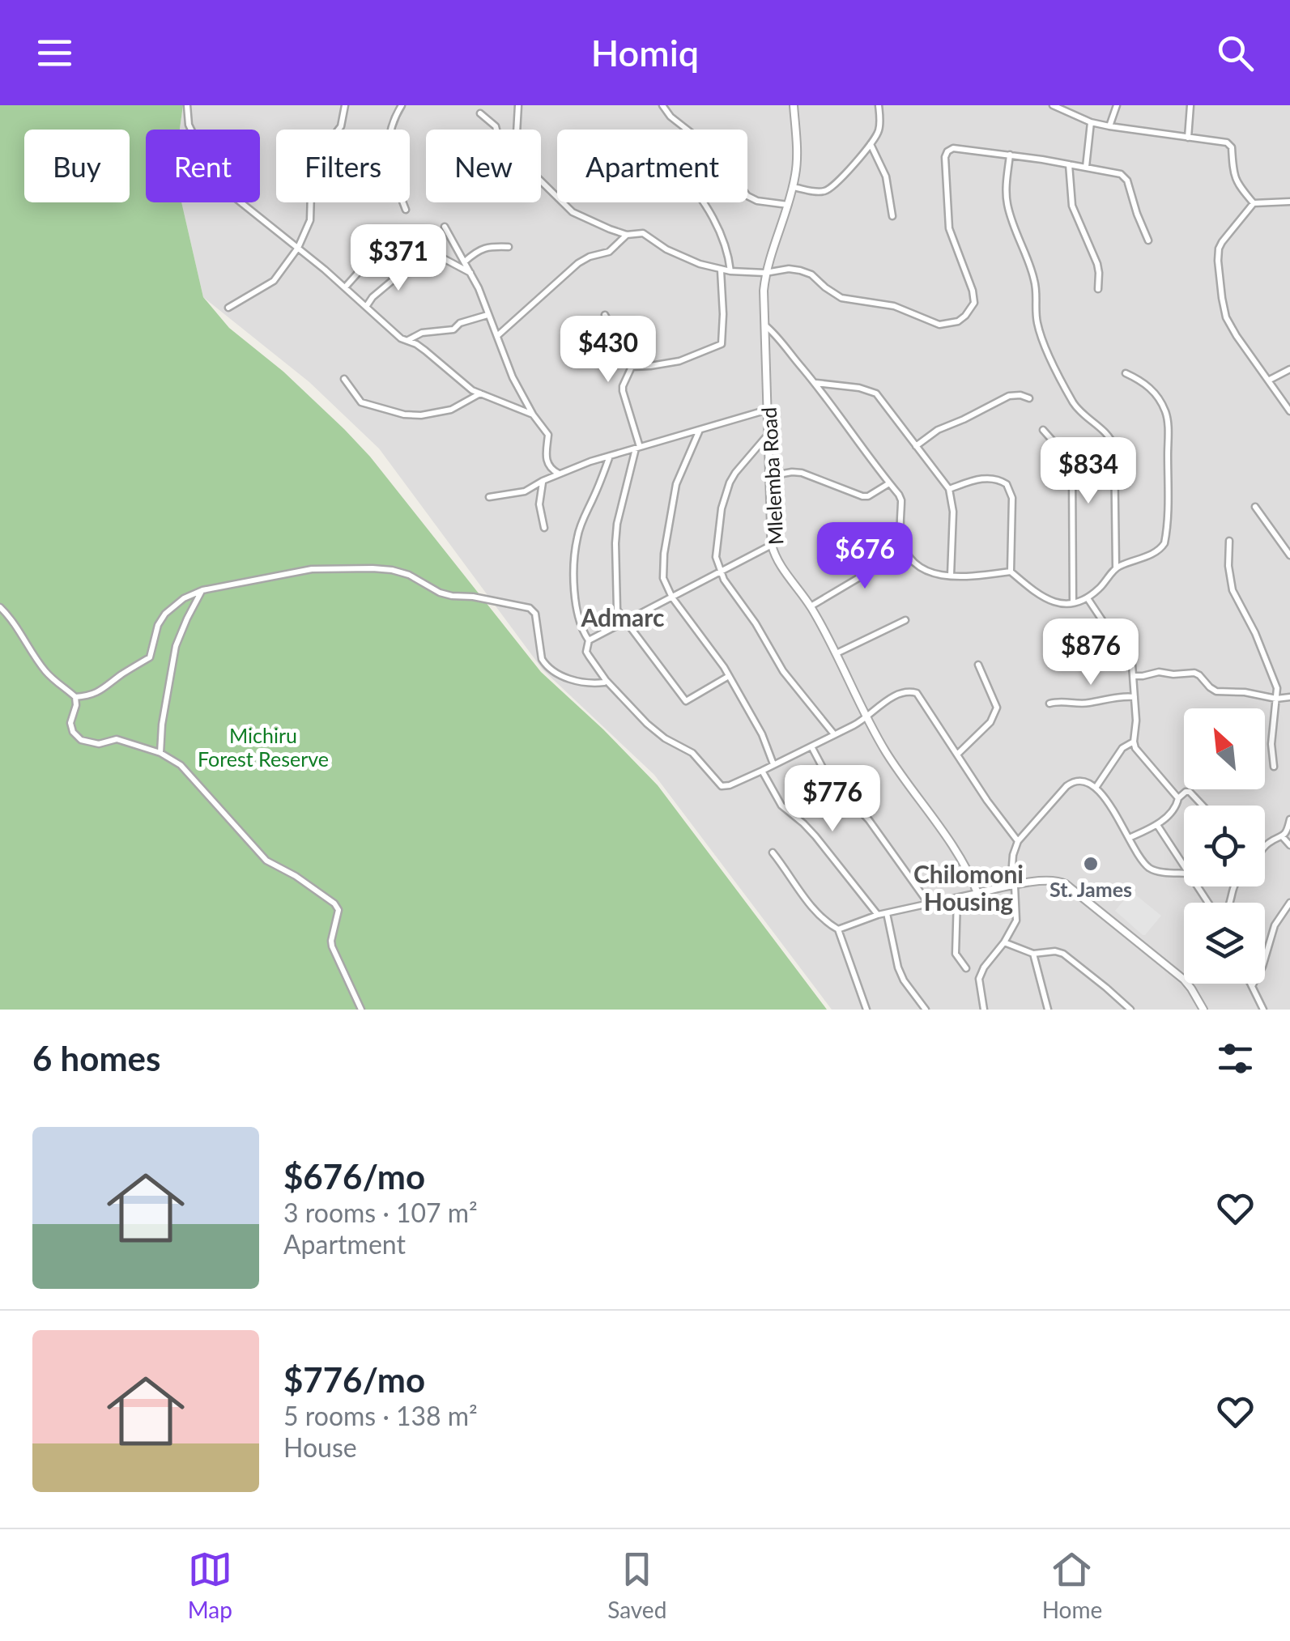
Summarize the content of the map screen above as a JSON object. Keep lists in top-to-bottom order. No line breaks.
{"streets":{"street":["Mlelemba Road"]},"districts":["Admarc","Chilomoni Housing"],"parks":["Michiru Forest Reserve"],"places":["St. James"],"north":"top left","page":{"header":"Homiq","chip":["Buy","Rent","Filters","New","Apartment"],"price":["$371","$430","$834","$676","$876","$776"],"heading":"6 homes","list":[{"name":"$676/mo","note":"3 rooms · 107 m² · Apartment"},{"name":"$776/mo","note":"5 rooms · 138 m² · House"}],"tabs":["Map","Saved","Home"]}}
